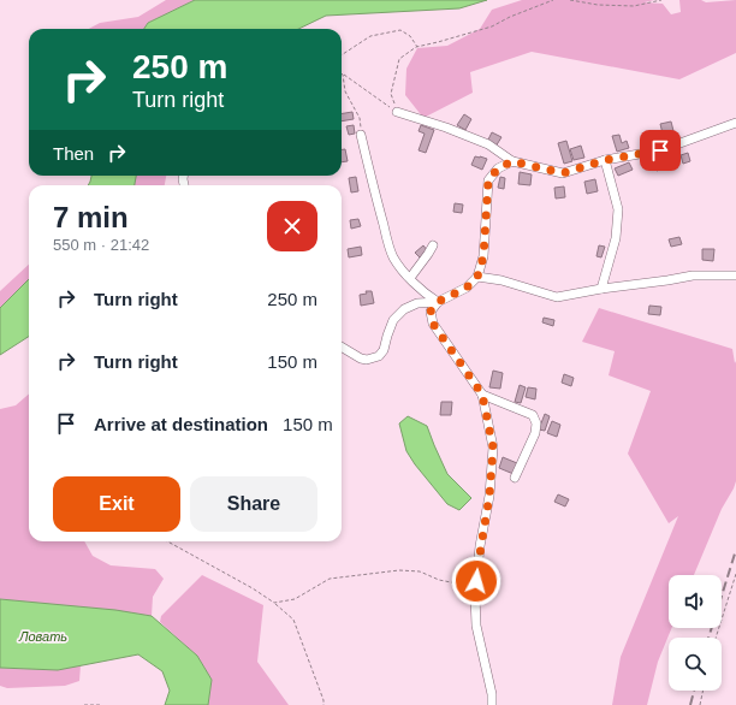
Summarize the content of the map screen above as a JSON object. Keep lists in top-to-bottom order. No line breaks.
{"water":["Ловать"],"page":{"turn":["250 m","Turn right"],"then":"Then","heading":["7 min","550 m · 21:42"],"list":[{"name":"Turn right","value":"250 m"},{"name":"Turn right","value":"150 m"},{"name":"Arrive at destination","value":"150 m"}],"buttons":["Exit","Share"]}}
